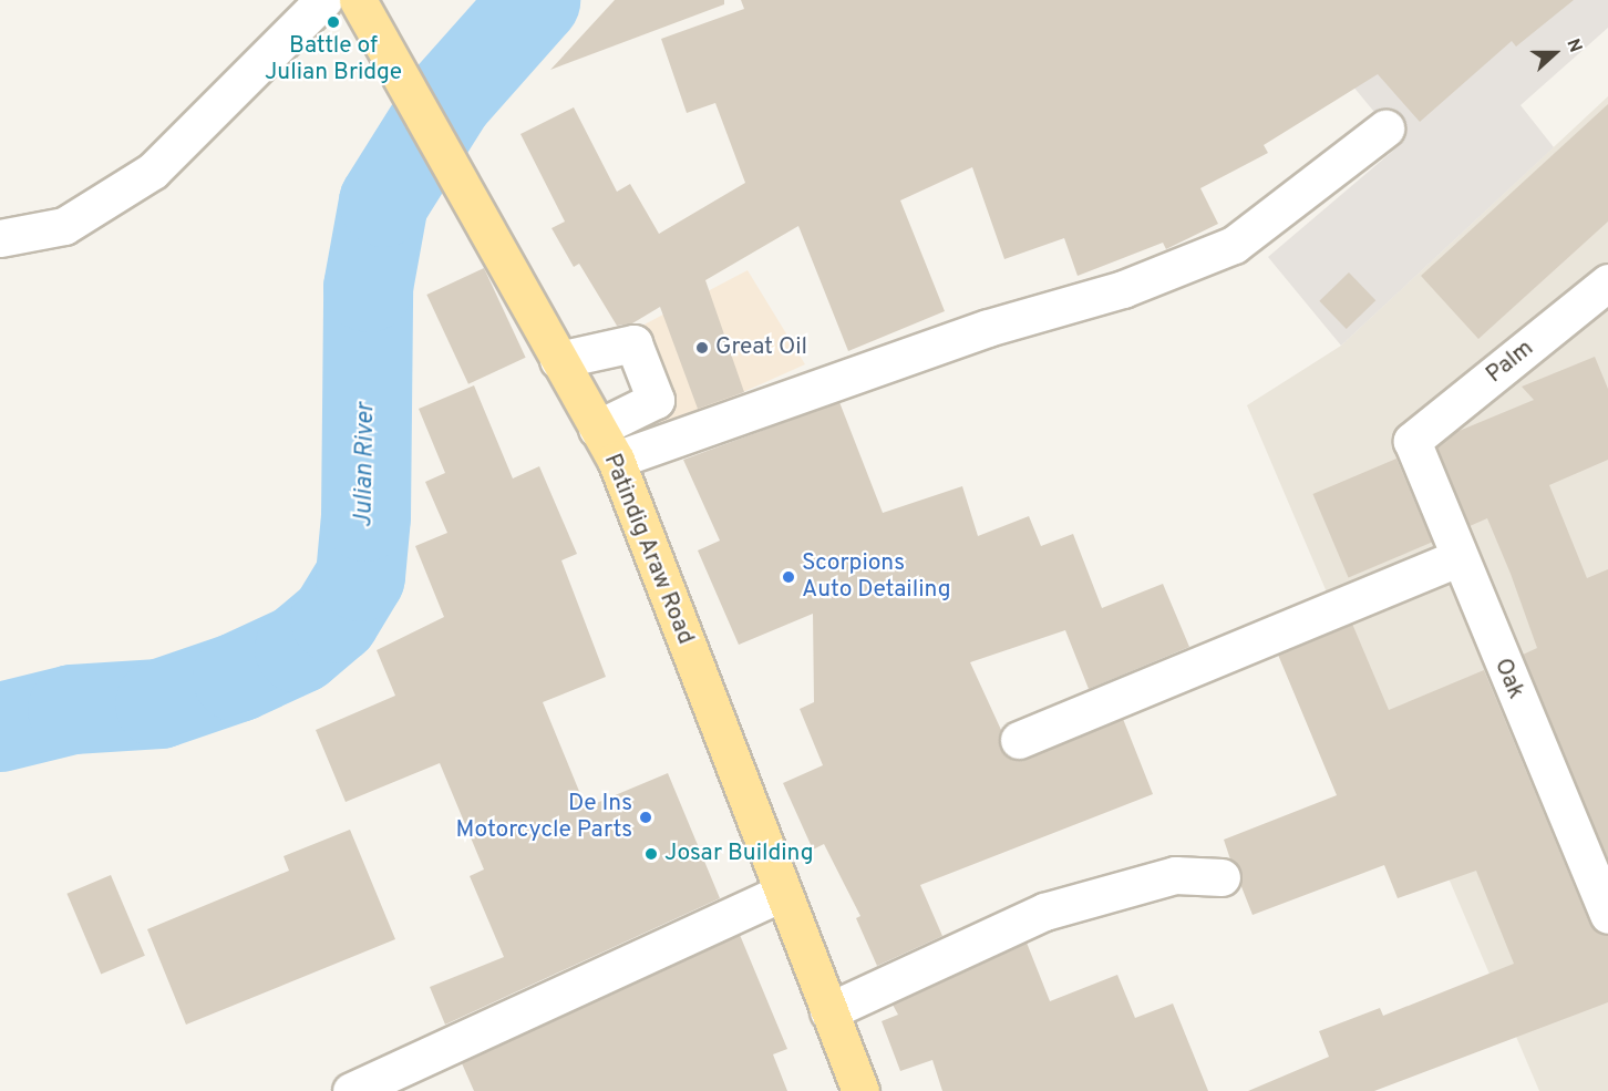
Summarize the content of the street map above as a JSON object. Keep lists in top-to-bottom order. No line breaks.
{"streets":{"main road":["Patindig Araw Road"],"street":["Palm","Oak"]},"crossings":[["Palm","Oak"]],"water":["Julian River"],"places":["Battle of Julian Bridge","Great Oil","Scorpions Auto Detailing","De Ins Motorcycle Parts","Josar Building"],"north":"right"}
